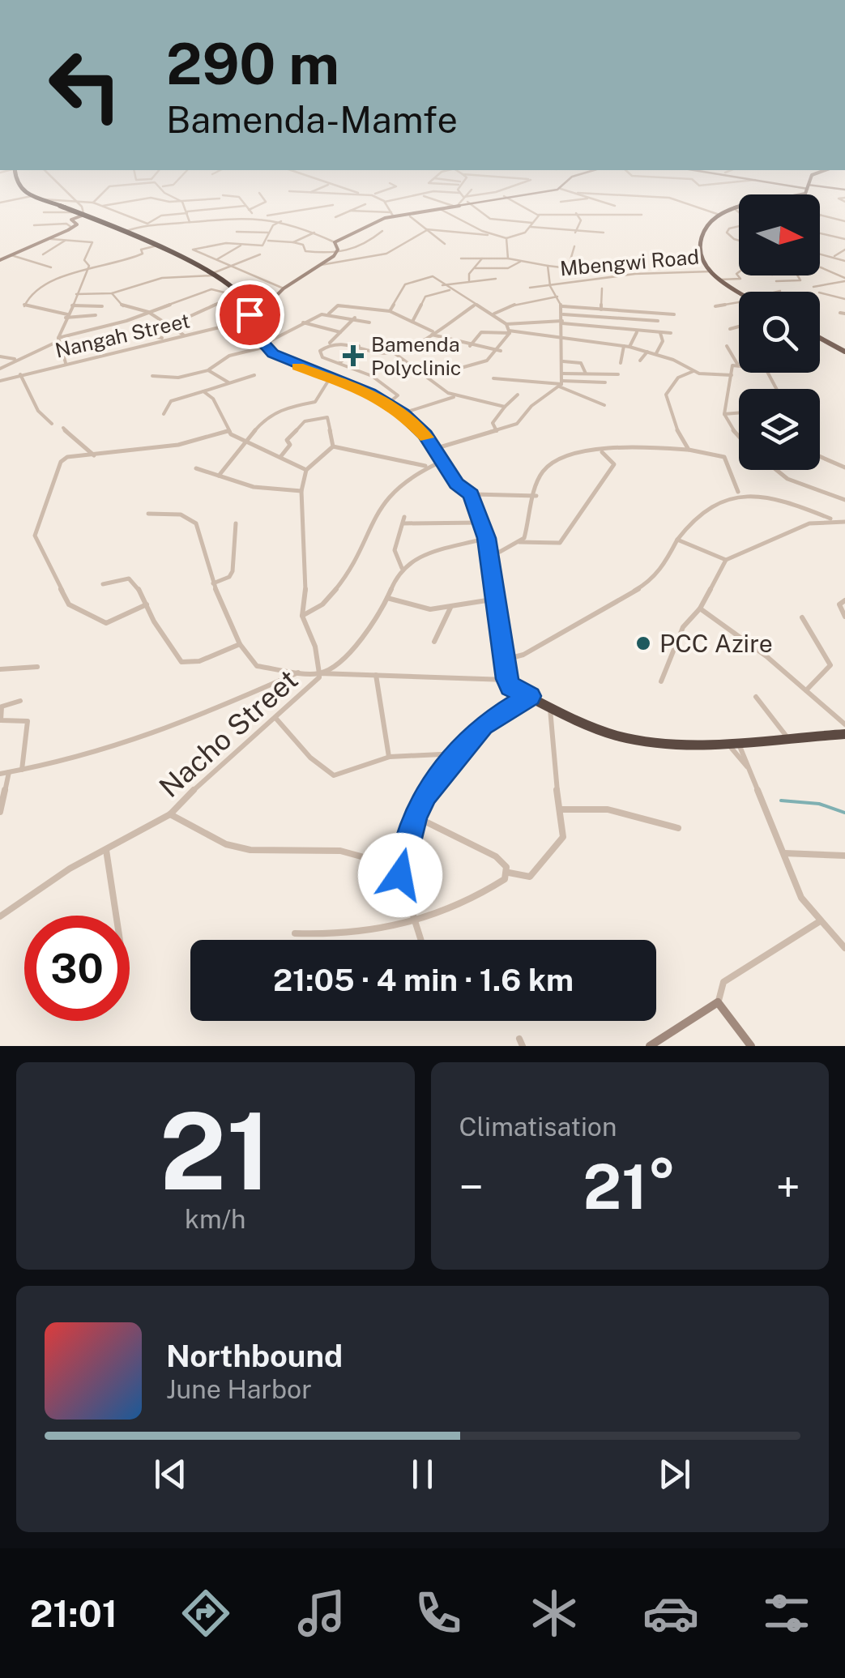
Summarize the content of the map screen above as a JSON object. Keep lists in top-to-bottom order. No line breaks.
{"streets":{"main road":["Mbengwi Road"],"street":["Nangah Street","Nacho Street"]},"places":{"health":["Bamenda Polyclinic"],"other":["PCC Azire"]},"north":"right","page":{"turn":["290 m","Bamenda-Mamfe"],"limit":"30","trip":"21:05 · 4 min · 1.6 km","tile":[["21","km/h"],"Climatisation"],"heat":["−","21°","+"],"song":["Northbound","June Harbor"],"tabs":"21:01"}}
